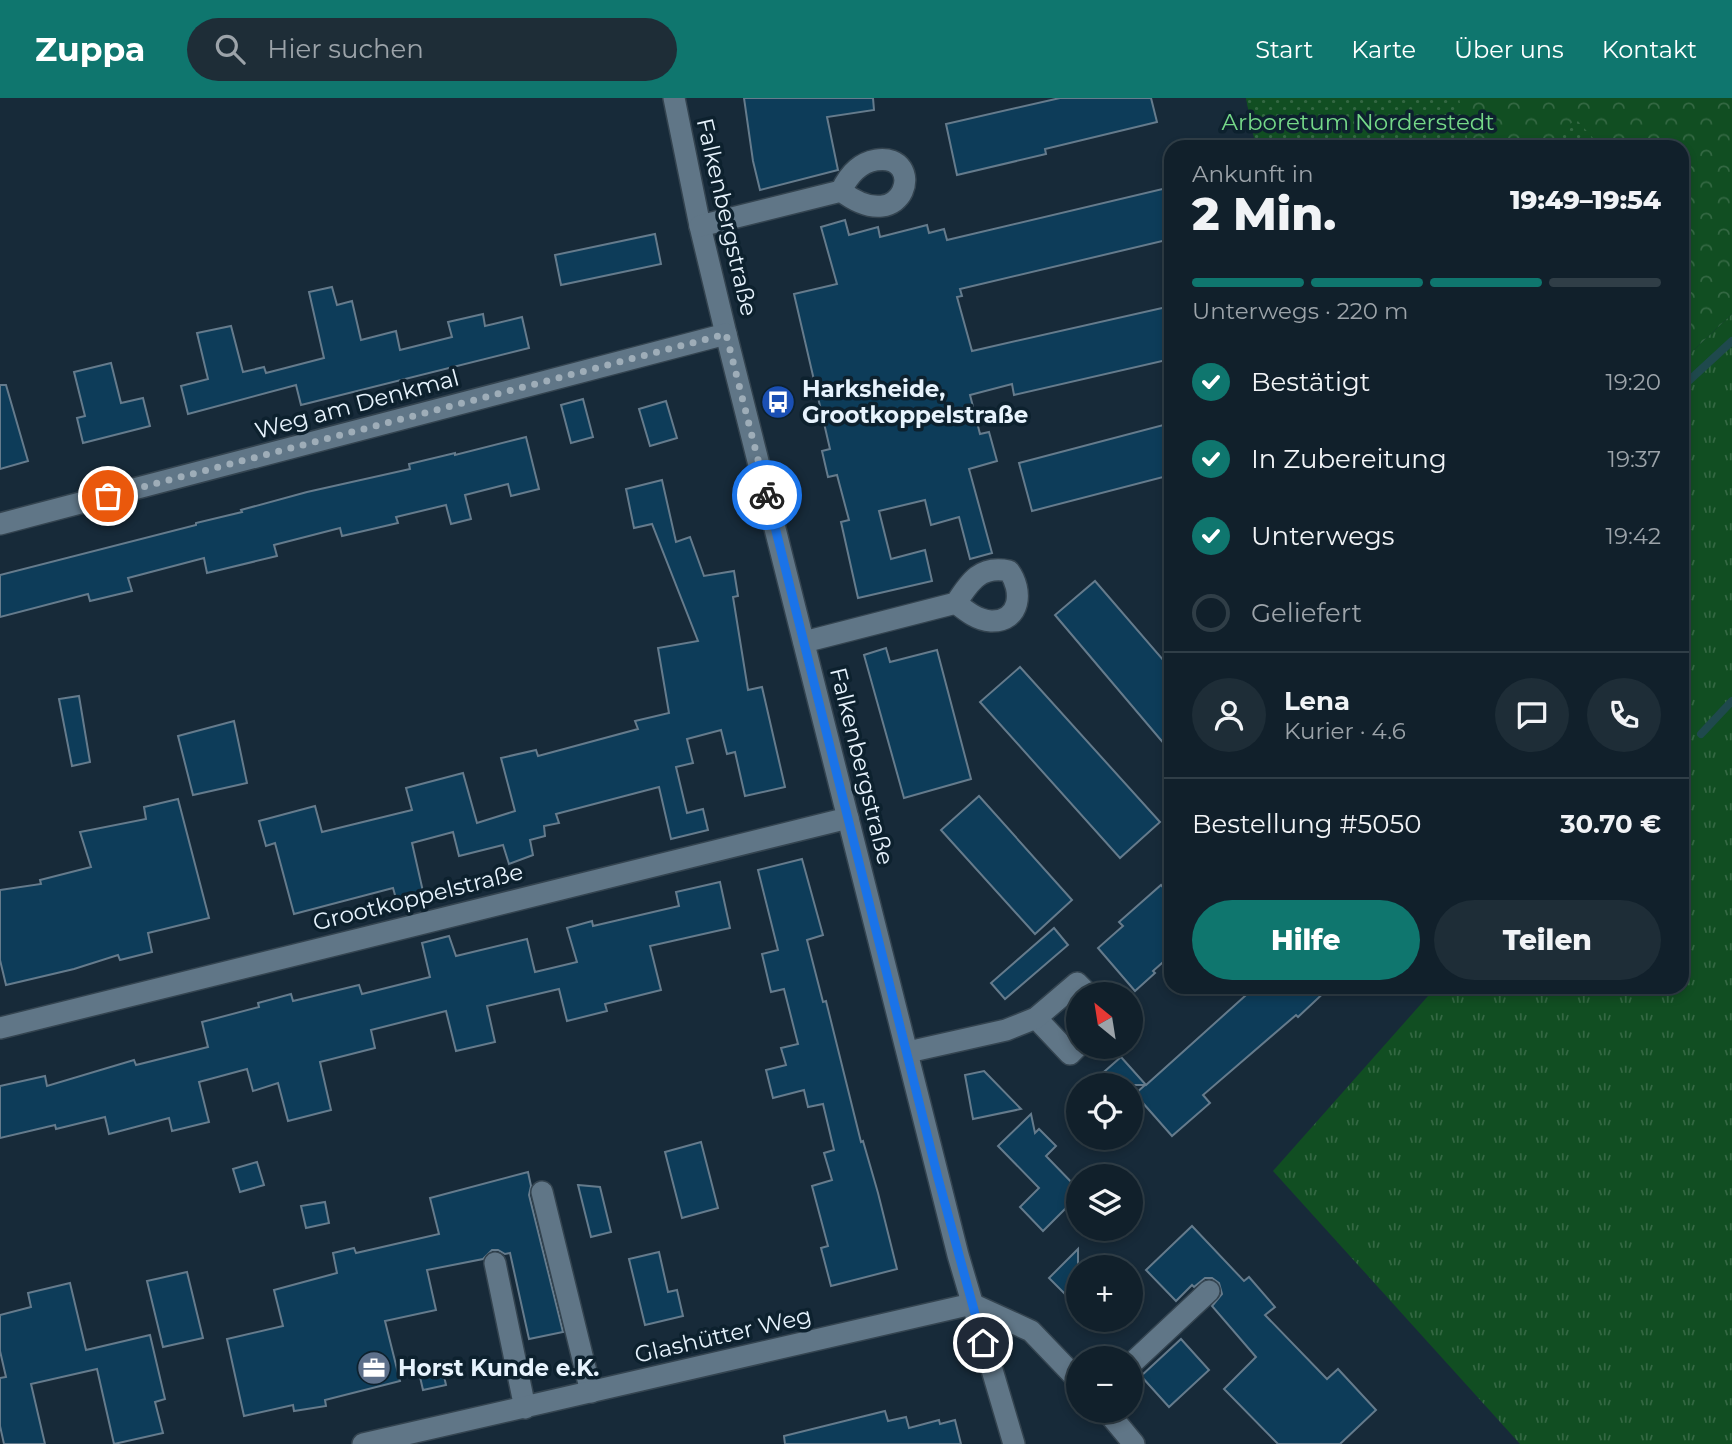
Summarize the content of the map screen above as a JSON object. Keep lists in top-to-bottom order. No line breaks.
{"streets":{"street":["Falkenbergstraße","Weg am Denkmal","Grootkoppelstraße","Glashütter Weg"]},"crossings":[["Falkenbergstraße","Weg am Denkmal"],["Falkenbergstraße","Grootkoppelstraße"],["Falkenbergstraße","Glashütter Weg"]],"parks":["Arboretum Norderstedt"],"places":{"bus stop":["Harksheide, Grootkoppelstraße"],"office":["Horst Kunde e.K."]},"north":"top left","page":{"header":"Zuppa","search":"Hier suchen","nav":["Start","Karte","Über uns","Kontakt"],"heading":["2 Min.","Ankunft in","19:49–19:54"],"panel":["Lena","Kurier · 4.6","Bestellung #5050","30.70 €"],"bar":"Unterwegs · 220 m","list":[["Bestätigt","19:20"],["In Zubereitung","19:37"],["Unterwegs","19:42"],"Geliefert"],"buttons":["Hilfe","Teilen"],"map_buttons":["+","−"]}}
